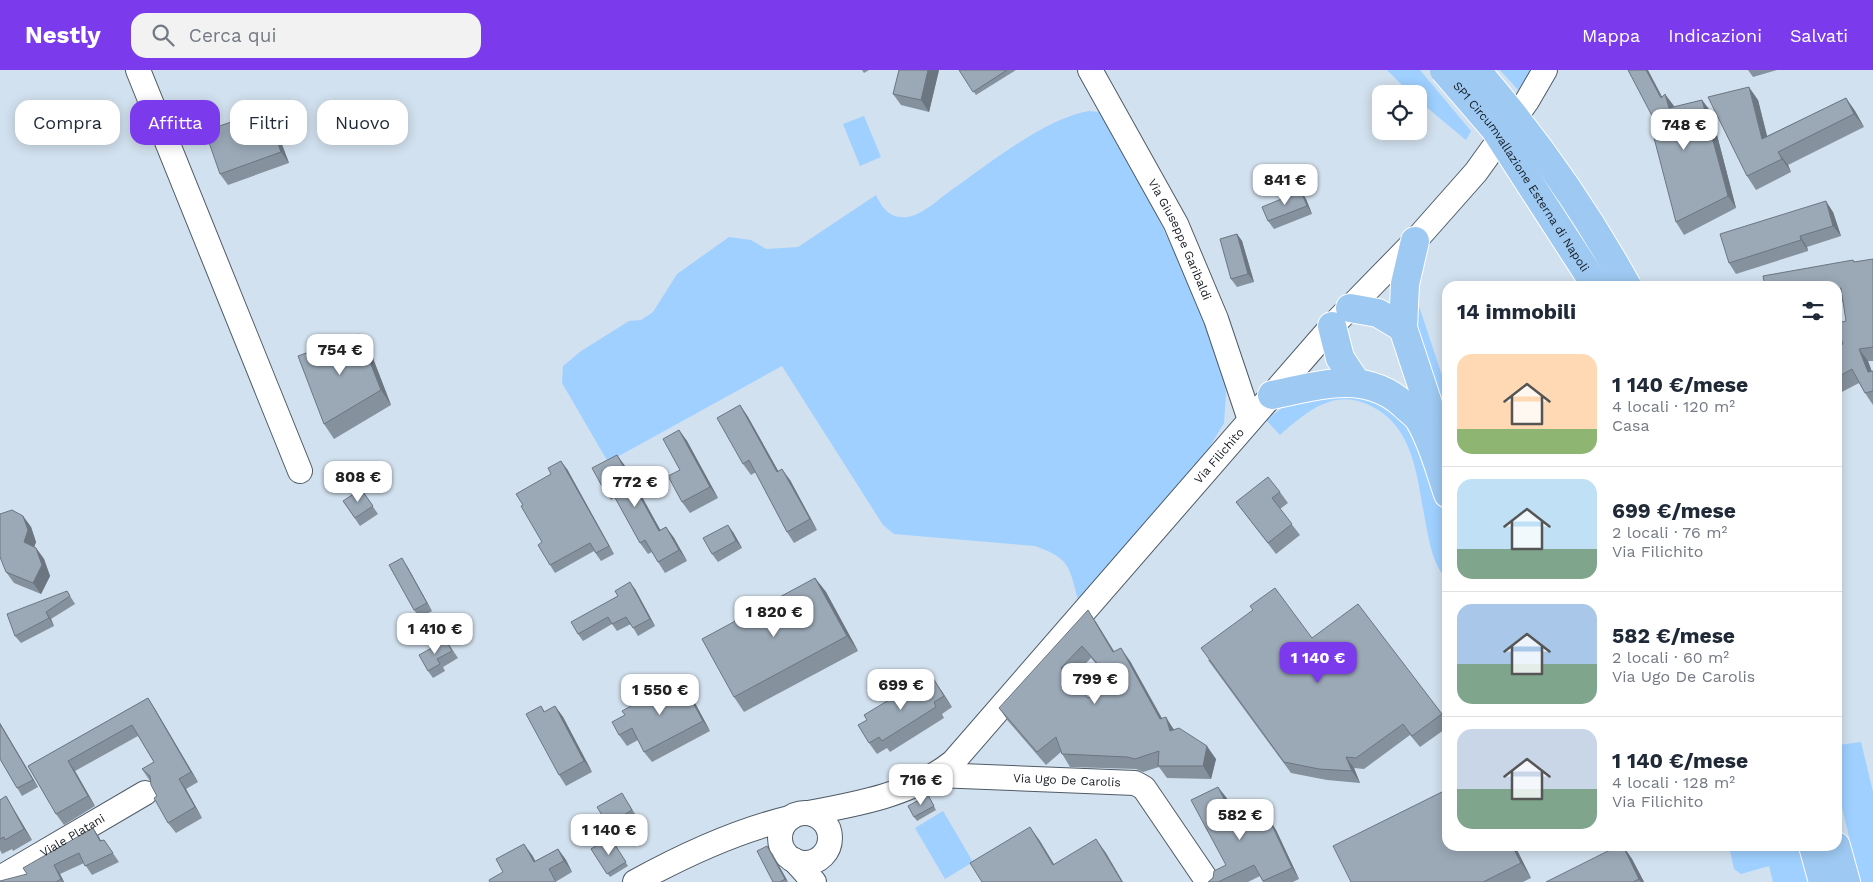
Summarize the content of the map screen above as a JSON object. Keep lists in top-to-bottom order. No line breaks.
{"streets":{"highway":["SP1 Circumvallazione Esterna di Napoli"],"street":["Via Giuseppe Garibaldi","Via Filichito","Via Ugo De Carolis","Viale Platani"]},"crossings":[["Via Giuseppe Garibaldi","Via Filichito"],["Via Filichito","Via Ugo De Carolis"]],"page":{"header":"Nestly","search":"Cerca qui","nav":["Mappa","Indicazioni","Salvati"],"chip":["Compra","Affitta","Filtri","Nuovo"],"price":["748 €","841 €","754 €","808 €","772 €","1 820 €","1 410 €","1 140 €","799 €","699 €","1 550 €","716 €","582 €","1 140 €"],"heading":"14 immobili","list":[{"name":"1 140 €/mese","note":"4 locali · 120 m² · Casa"},{"name":"699 €/mese","note":"2 locali · 76 m² · Via Filichito"},{"name":"582 €/mese","note":"2 locali · 60 m² · Via Ugo De Carolis"},{"name":"1 140 €/mese","note":"4 locali · 128 m² · Via Filichito"}]}}
